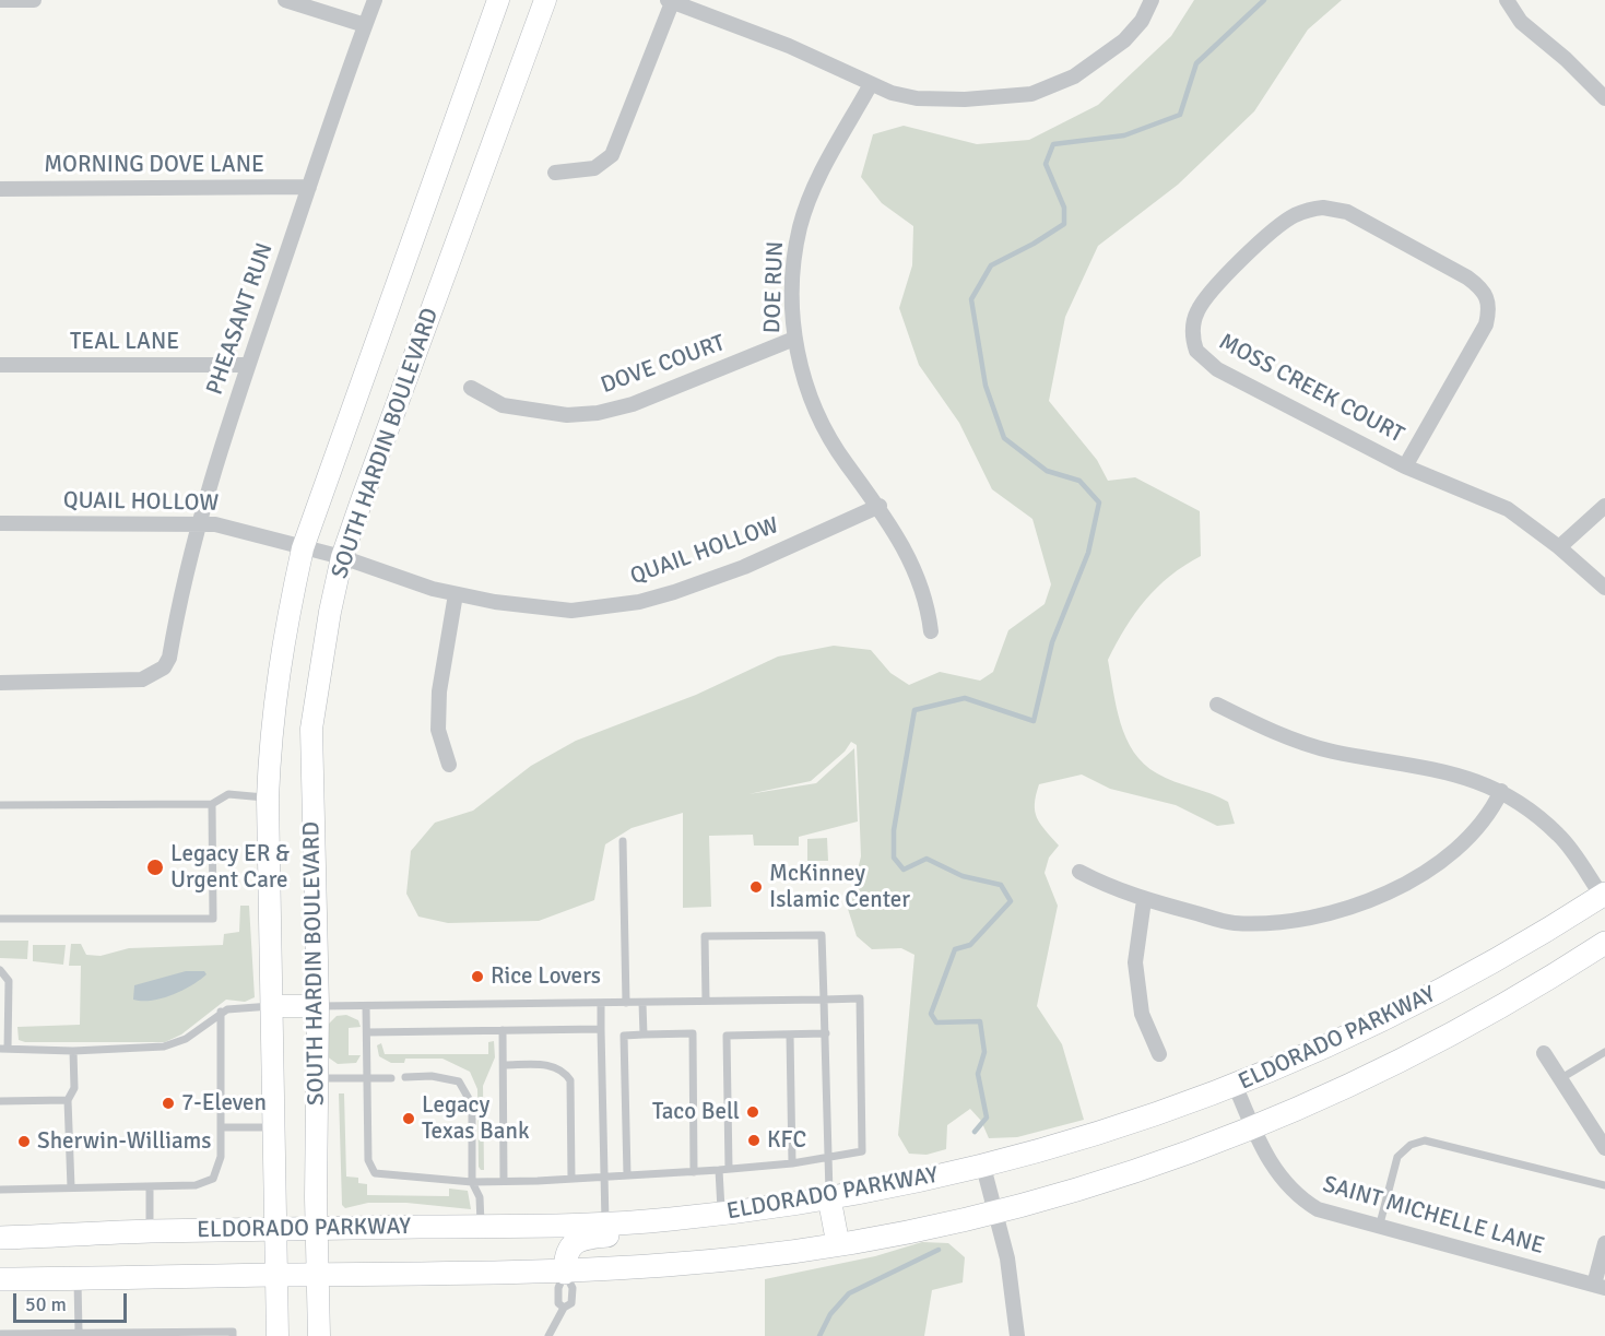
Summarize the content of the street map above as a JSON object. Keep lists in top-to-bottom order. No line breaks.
{"streets":{"main road":["SOUTH HARDIN BOULEVARD","ELDORADO PARKWAY"],"street":["MORNING DOVE LANE","DOE RUN","PHEASANT RUN","TEAL LANE","DOVE COURT","MOSS CREEK COURT","QUAIL HOLLOW","SAINT MICHELLE LANE"]},"crossings":[["MORNING DOVE LANE","PHEASANT RUN"],["DOE RUN","DOVE COURT"],["DOE RUN","QUAIL HOLLOW"],["PHEASANT RUN","TEAL LANE"],["PHEASANT RUN","QUAIL HOLLOW"],["SOUTH HARDIN BOULEVARD","QUAIL HOLLOW"],["SOUTH HARDIN BOULEVARD","ELDORADO PARKWAY"],["ELDORADO PARKWAY","SAINT MICHELLE LANE"]],"places":["Legacy ER & Urgent Care","McKinney Islamic Center","Rice Lovers","7-Eleven","Taco Bell","Legacy Texas Bank","KFC","Sherwin-Williams"],"scale_bar":"50 m"}
